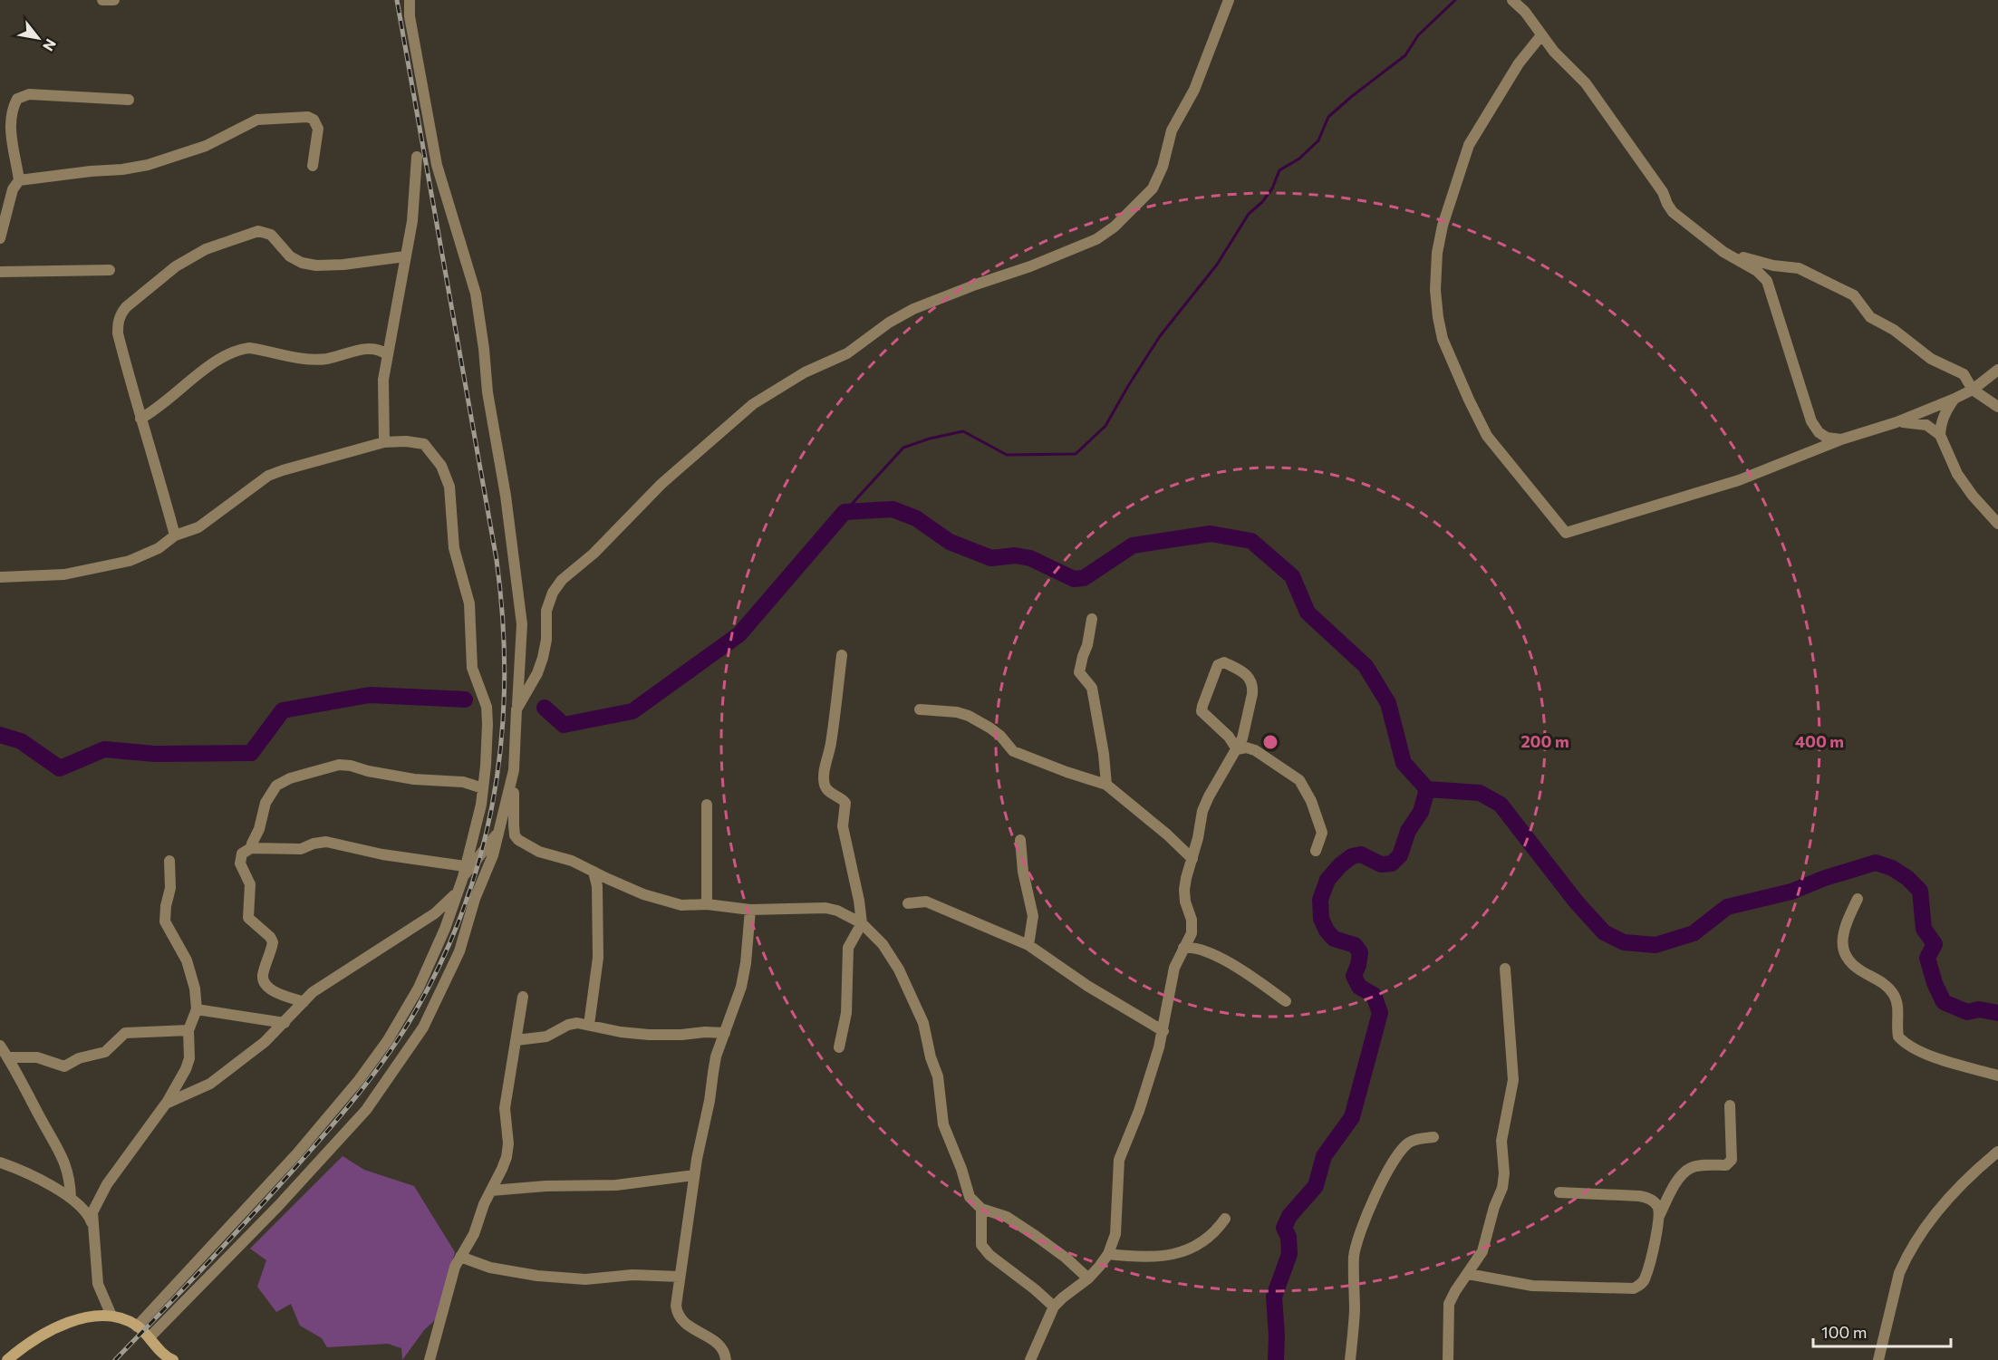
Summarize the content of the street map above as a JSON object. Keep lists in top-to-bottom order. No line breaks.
{"scale_bar":"100 m","north":"bottom right","rings":["200 m","400 m"]}
